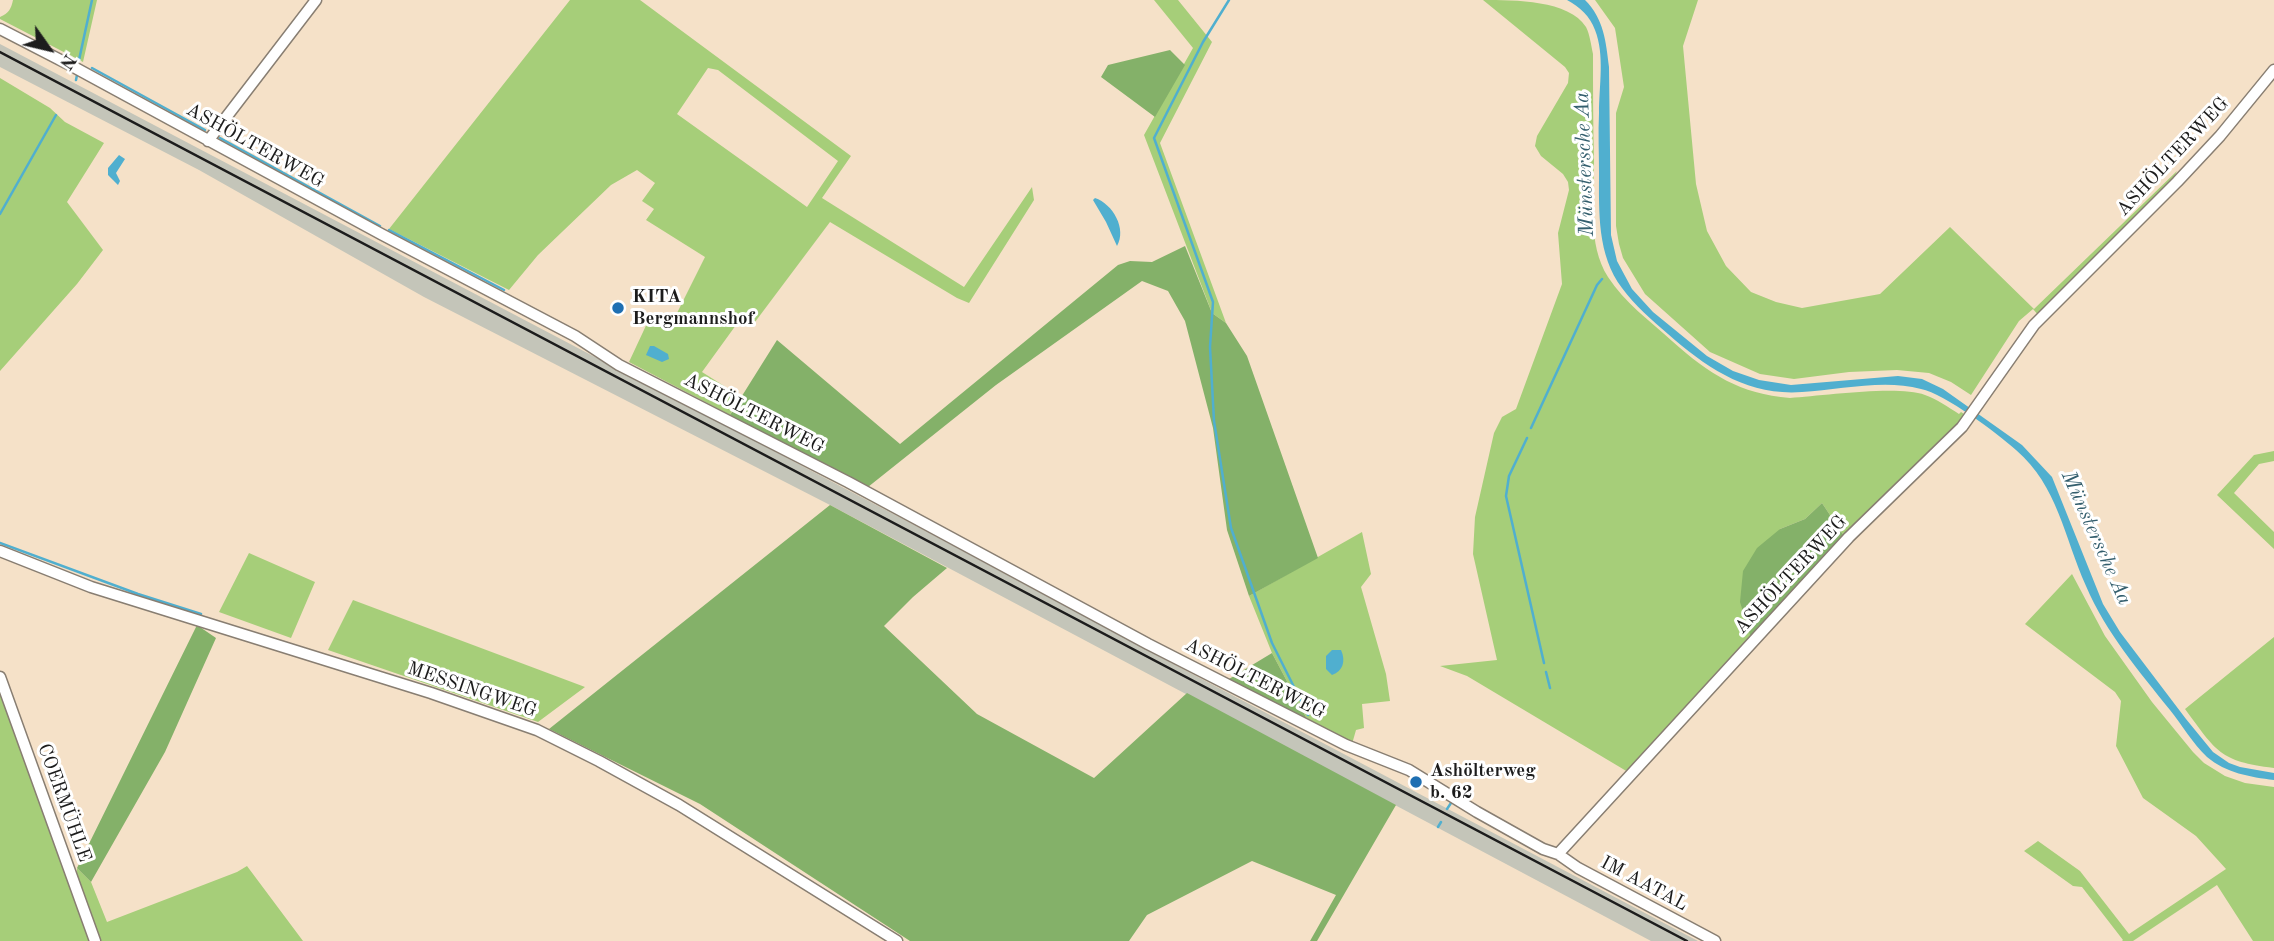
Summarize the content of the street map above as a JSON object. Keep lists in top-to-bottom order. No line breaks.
{"streets":{"street":["ASHÖLTERWEG","MESSINGWEG","COERMÜHLE","IM AATAL"]},"crossings":[["ASHÖLTERWEG","IM AATAL"]],"water":["Münstersche Aa"],"places":["KITA Bergmannshof","Ashölterweg b. 62"],"north":"bottom right"}
